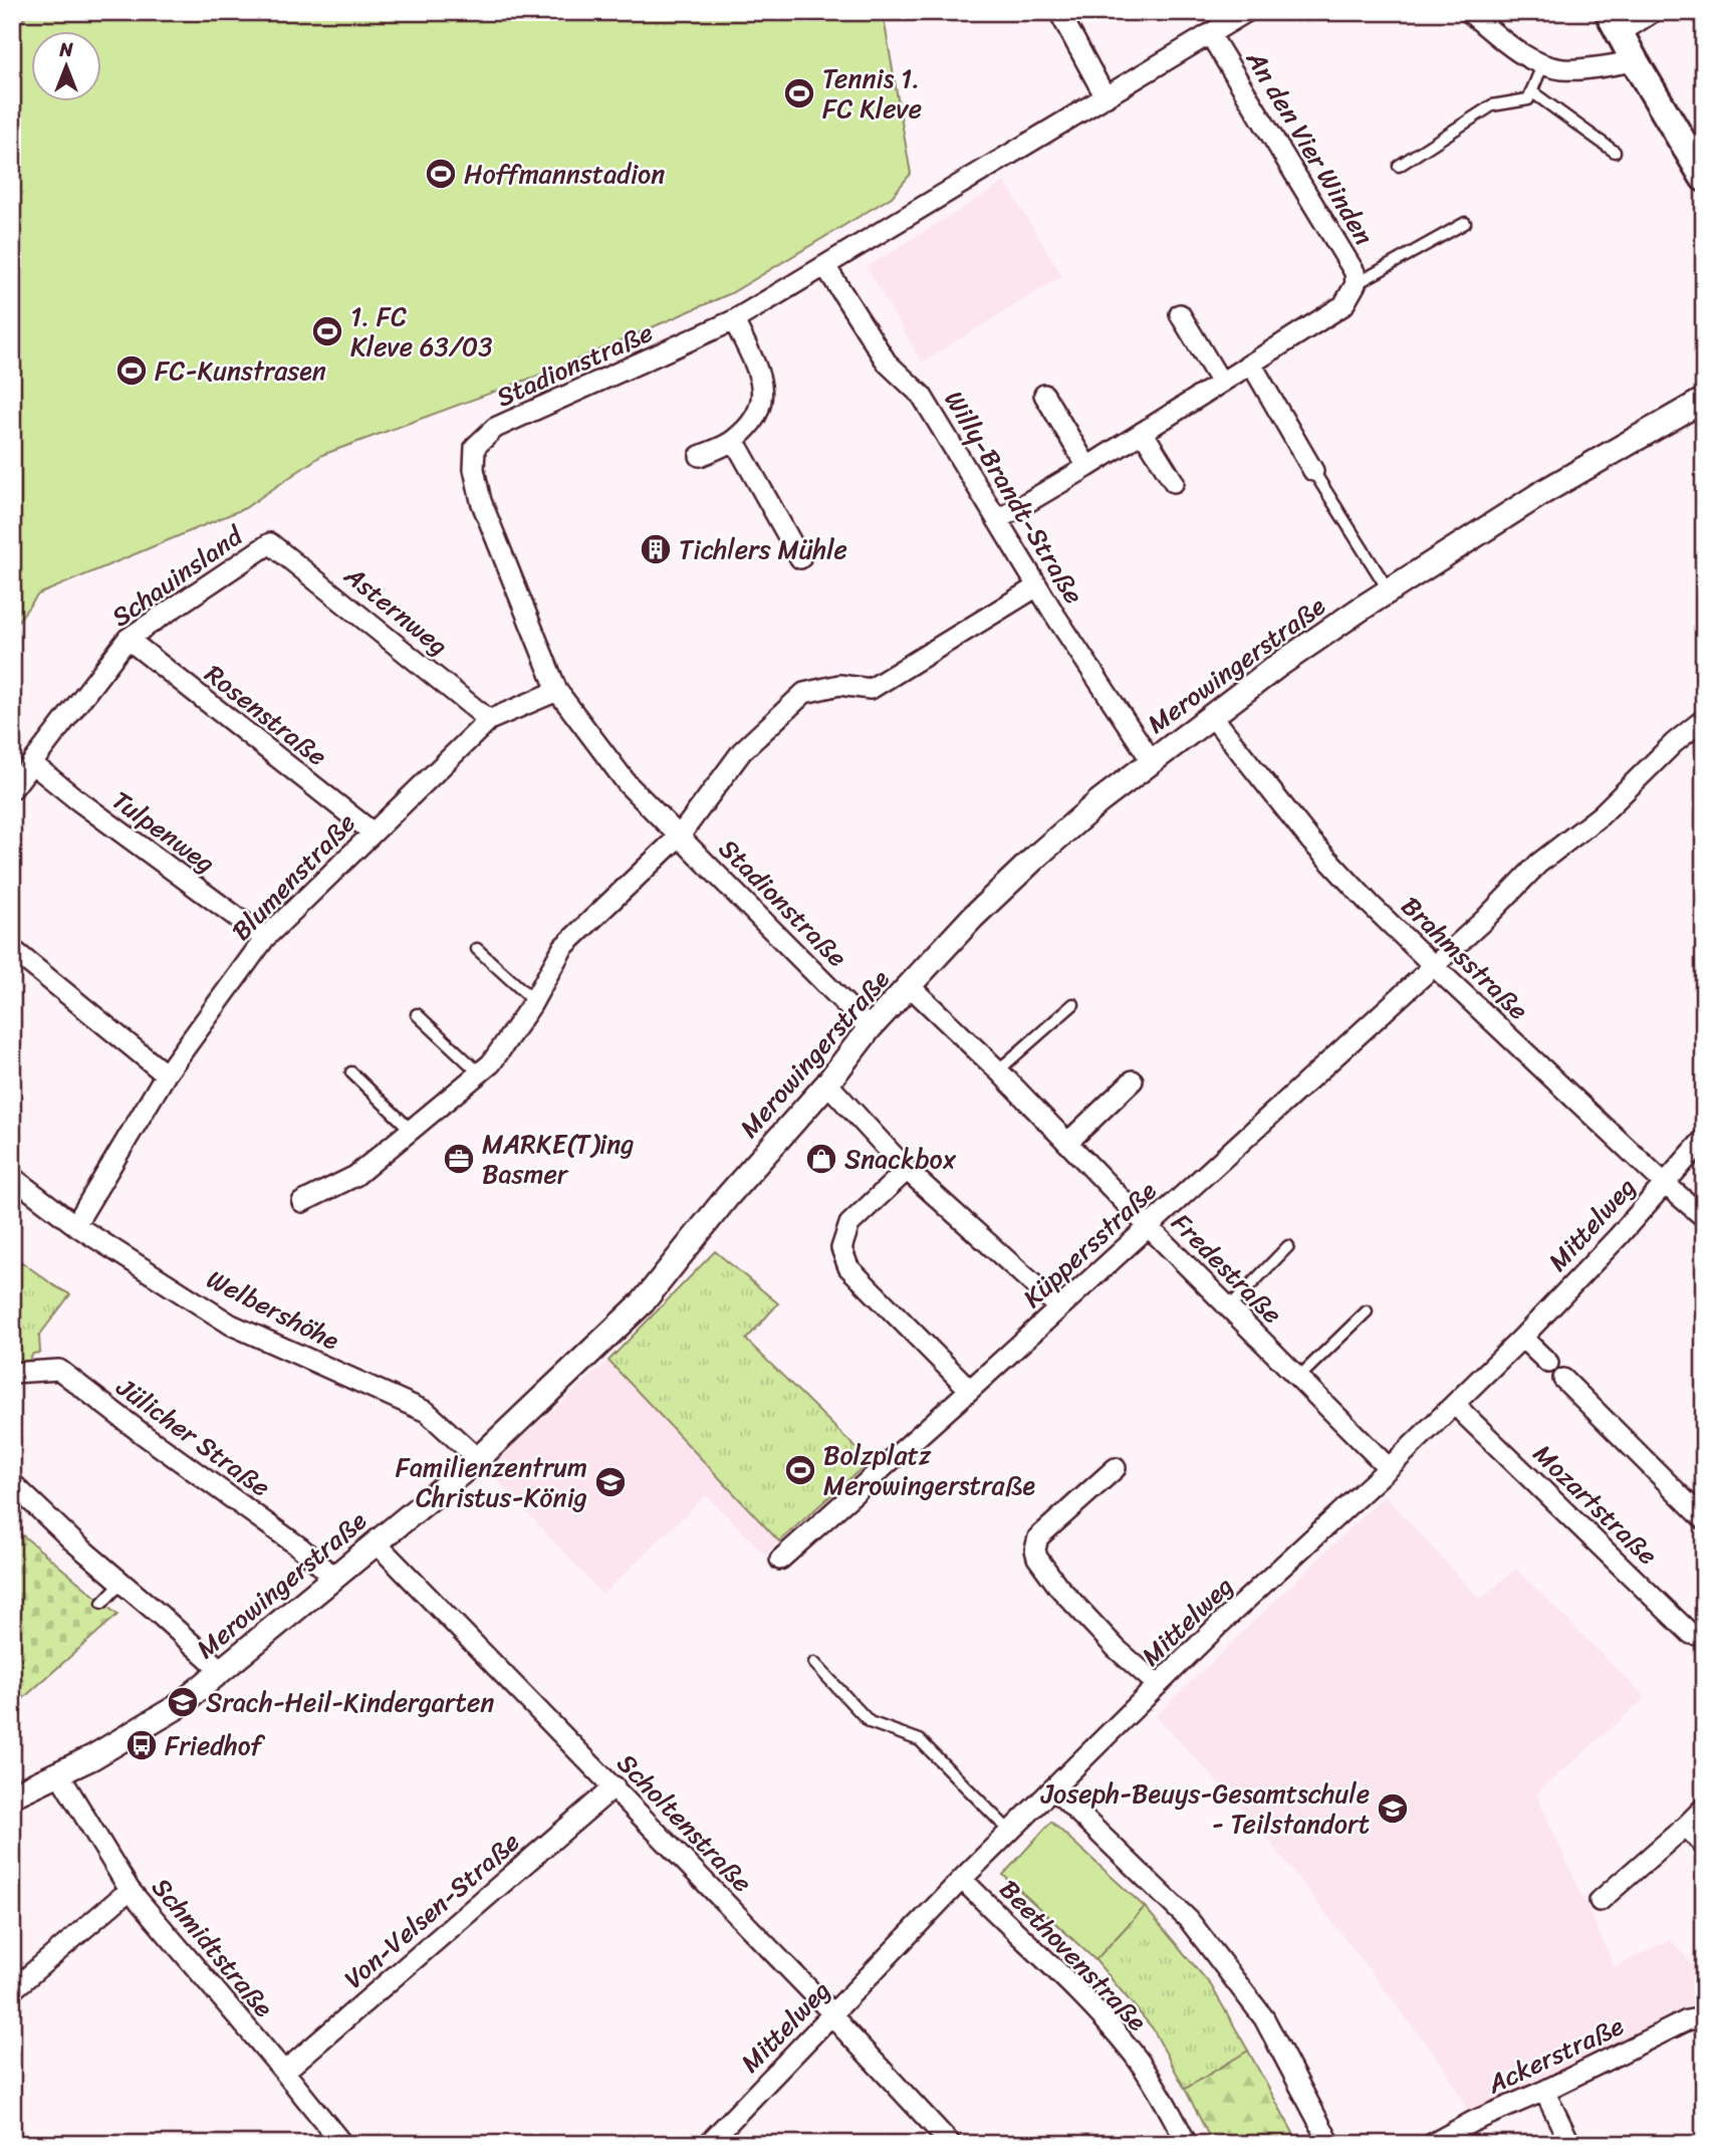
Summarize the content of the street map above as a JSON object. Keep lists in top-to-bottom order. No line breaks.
{"streets":{"street":["An den Vier Winden","Stadionstraße","Willy-Brandt-Straße","Schauinsland","Asternweg","Merowingerstraße","Rosenstraße","Tulpenweg","Blumenstraße","Brahmsstraße","Mittelweg","Küppersstraße","Fredestraße","Welbershöhe","Jülicher Straße","Mozartstraße","Scholtenstraße","Von-Velsen-Straße","Schmidtstraße","Beethovenstraße","Ackerstraße"]},"crossings":[["An den Vier Winden","Stadionstraße"],["An den Vier Winden","Willy-Brandt-Straße"],["Stadionstraße","Willy-Brandt-Straße"],["Stadionstraße","Merowingerstraße"],["Stadionstraße","Blumenstraße"],["Willy-Brandt-Straße","Merowingerstraße"],["Schauinsland","Asternweg"],["Schauinsland","Rosenstraße"],["Schauinsland","Tulpenweg"],["Asternweg","Blumenstraße"],["Merowingerstraße","Brahmsstraße"],["Merowingerstraße","Fredestraße"],["Merowingerstraße","Welbershöhe"],["Merowingerstraße","Jülicher Straße"],["Merowingerstraße","Scholtenstraße"],["Merowingerstraße","Schmidtstraße"],["Rosenstraße","Blumenstraße"],["Tulpenweg","Blumenstraße"],["Blumenstraße","Welbershöhe"],["Brahmsstraße","Mittelweg"],["Brahmsstraße","Küppersstraße"],["Mittelweg","Fredestraße"],["Mittelweg","Mozartstraße"],["Mittelweg","Scholtenstraße"],["Mittelweg","Beethovenstraße"],["Küppersstraße","Fredestraße"],["Scholtenstraße","Von-Velsen-Straße"],["Von-Velsen-Straße","Schmidtstraße"]],"places":{"sports":["Tennis 1. FC Kleve","Hoffmannstadion","1. FC Kleve 63/03","FC-Kunstrasen","Bolzplatz Merowingerstraße"],"building":["Tichlers Mühle"],"office":["MARKE(T)ing Basmer"],"shop":["Snackbox"],"school or university":["Familienzentrum Christus-König","Srach-Heil-Kindergarten","Joseph-Beuys-Gesamtschule - Teilstandort"],"bus stop":["Friedhof"]},"north":"top"}
